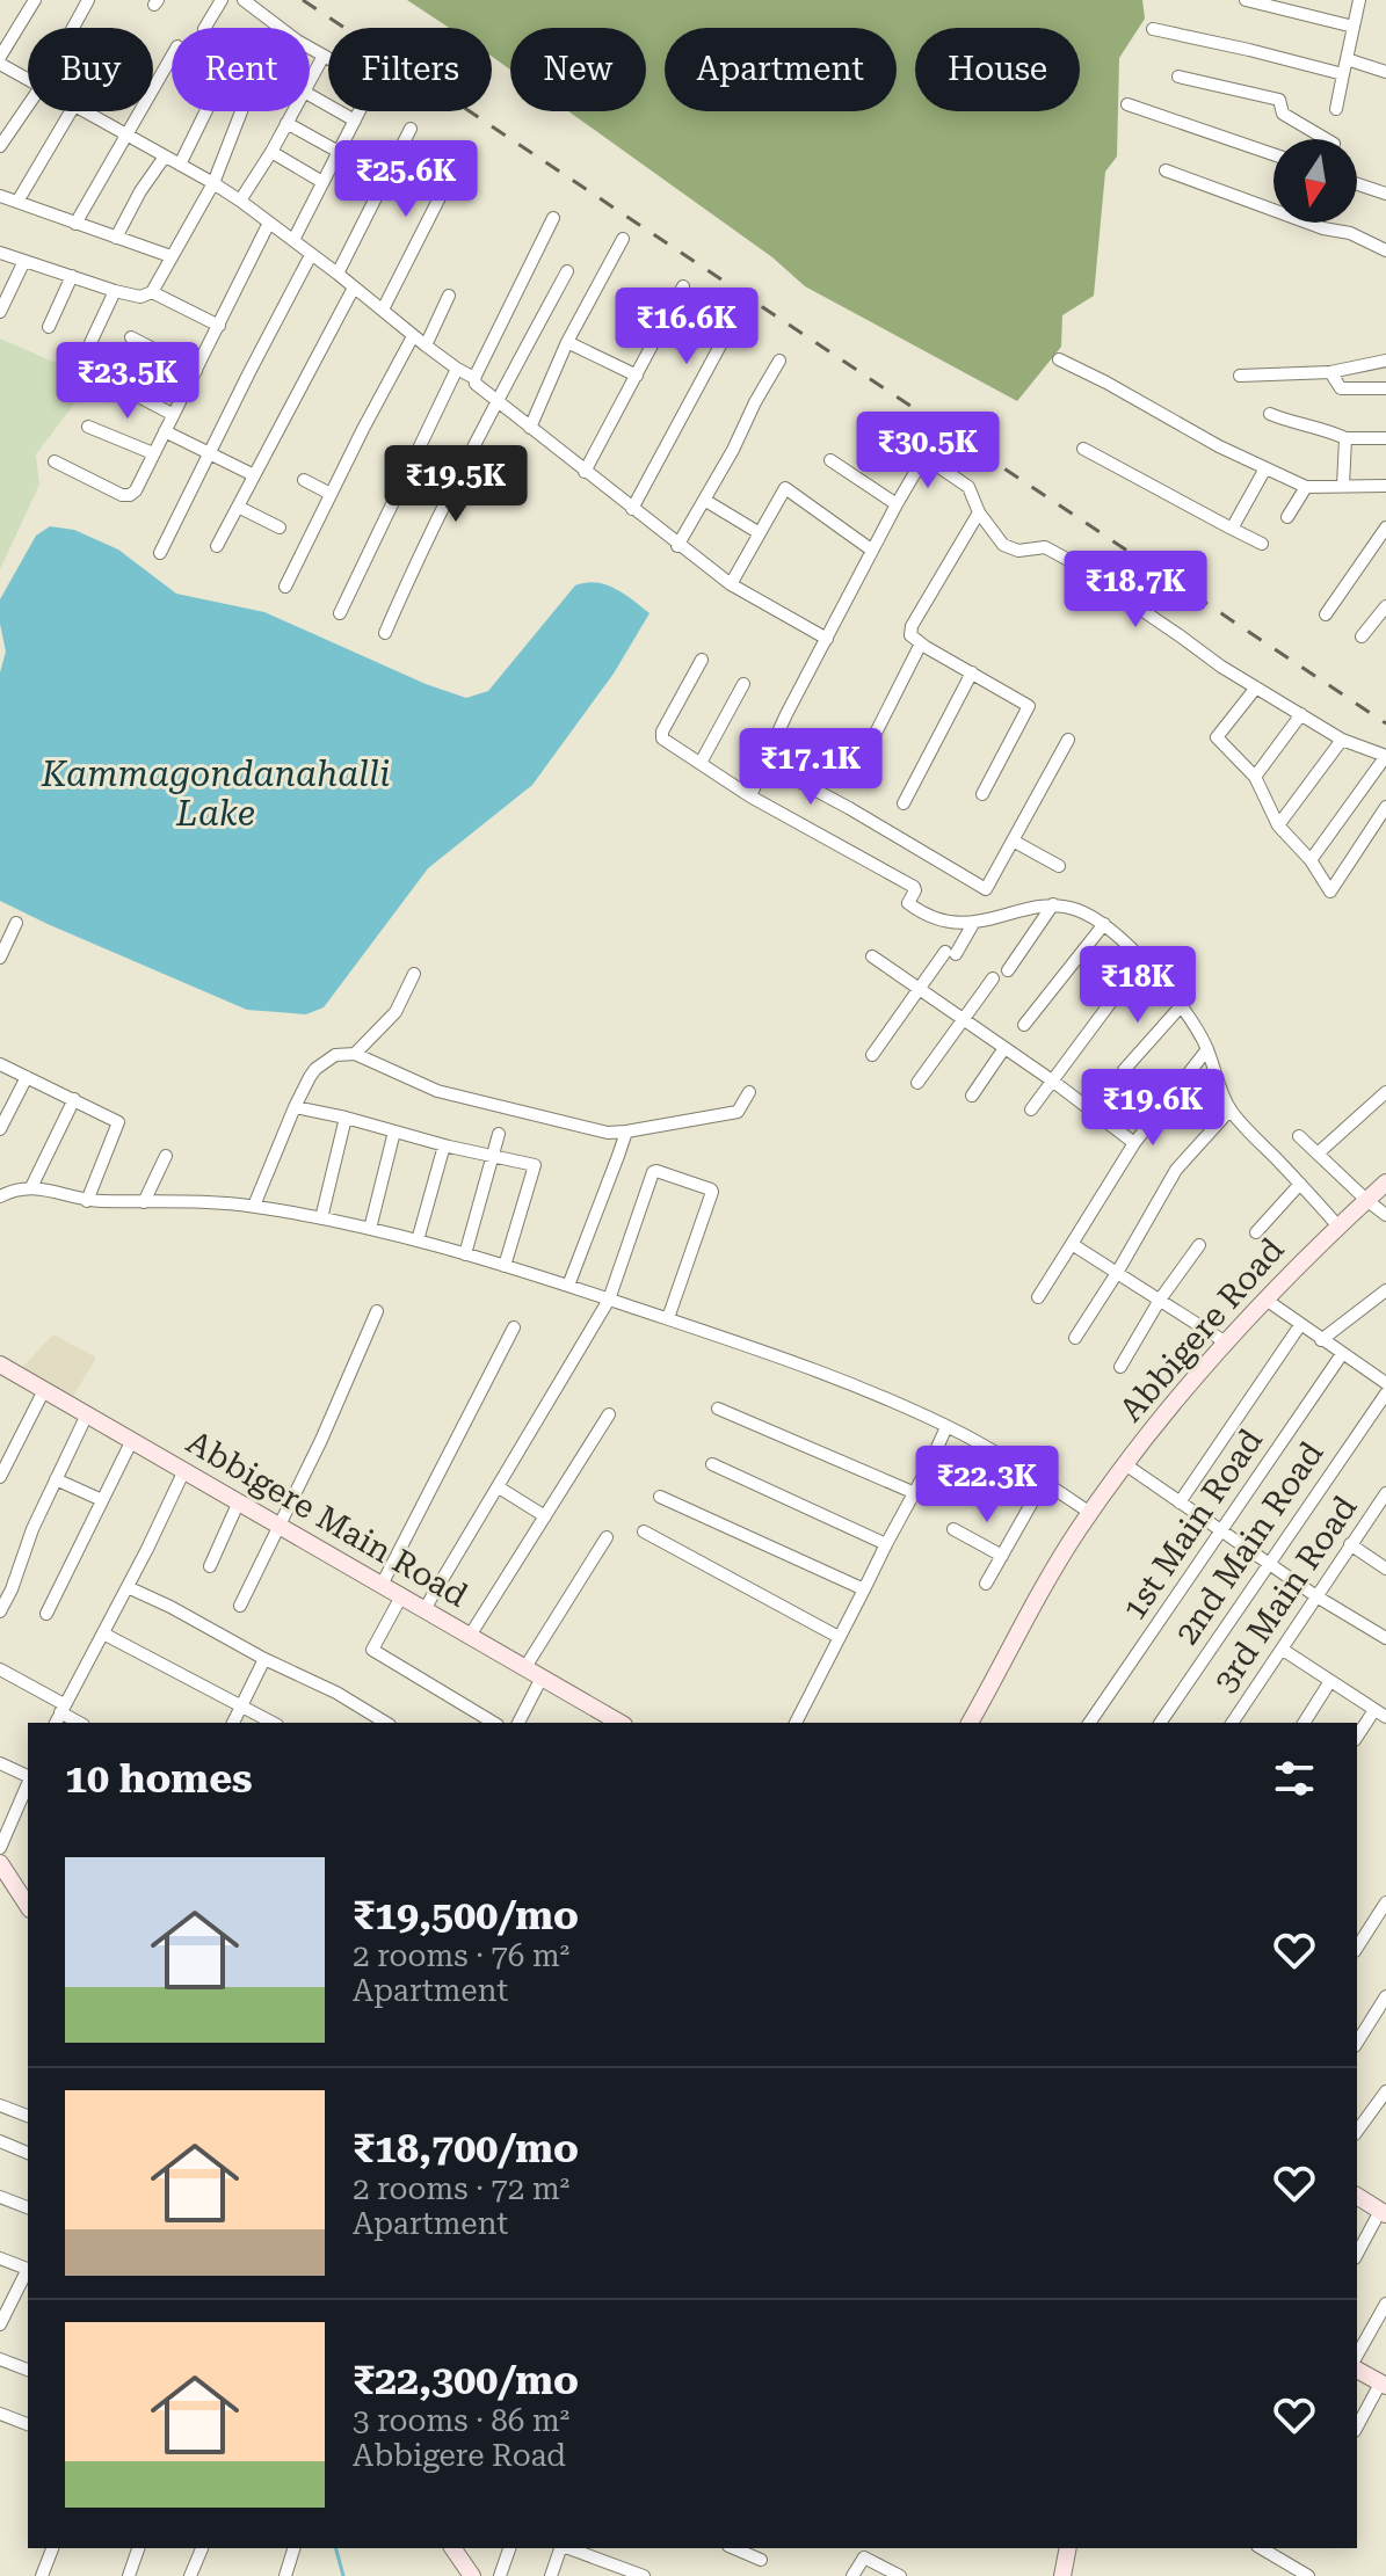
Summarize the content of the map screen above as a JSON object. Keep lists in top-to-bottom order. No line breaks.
{"streets":{"street":["Abbigere Road","Abbigere Main Road","1st Main Road","2nd Main Road","3rd Main Road"]},"water":["Kammagondanahalli Lake"],"north":"bottom","page":{"chip":["Buy","Rent","Filters","New","Apartment","House"],"price":["₹25.6K","₹16.6K","₹23.5K","₹30.5K","₹19.5K","₹18.7K","₹17.1K","₹18K","₹19.6K","₹22.3K"],"heading":"10 homes","list":[{"name":"₹19,500/mo","note":"2 rooms · 76 m² · Apartment"},{"name":"₹18,700/mo","note":"2 rooms · 72 m² · Apartment"},{"name":"₹22,300/mo","note":"3 rooms · 86 m² · Abbigere Road"}]}}
